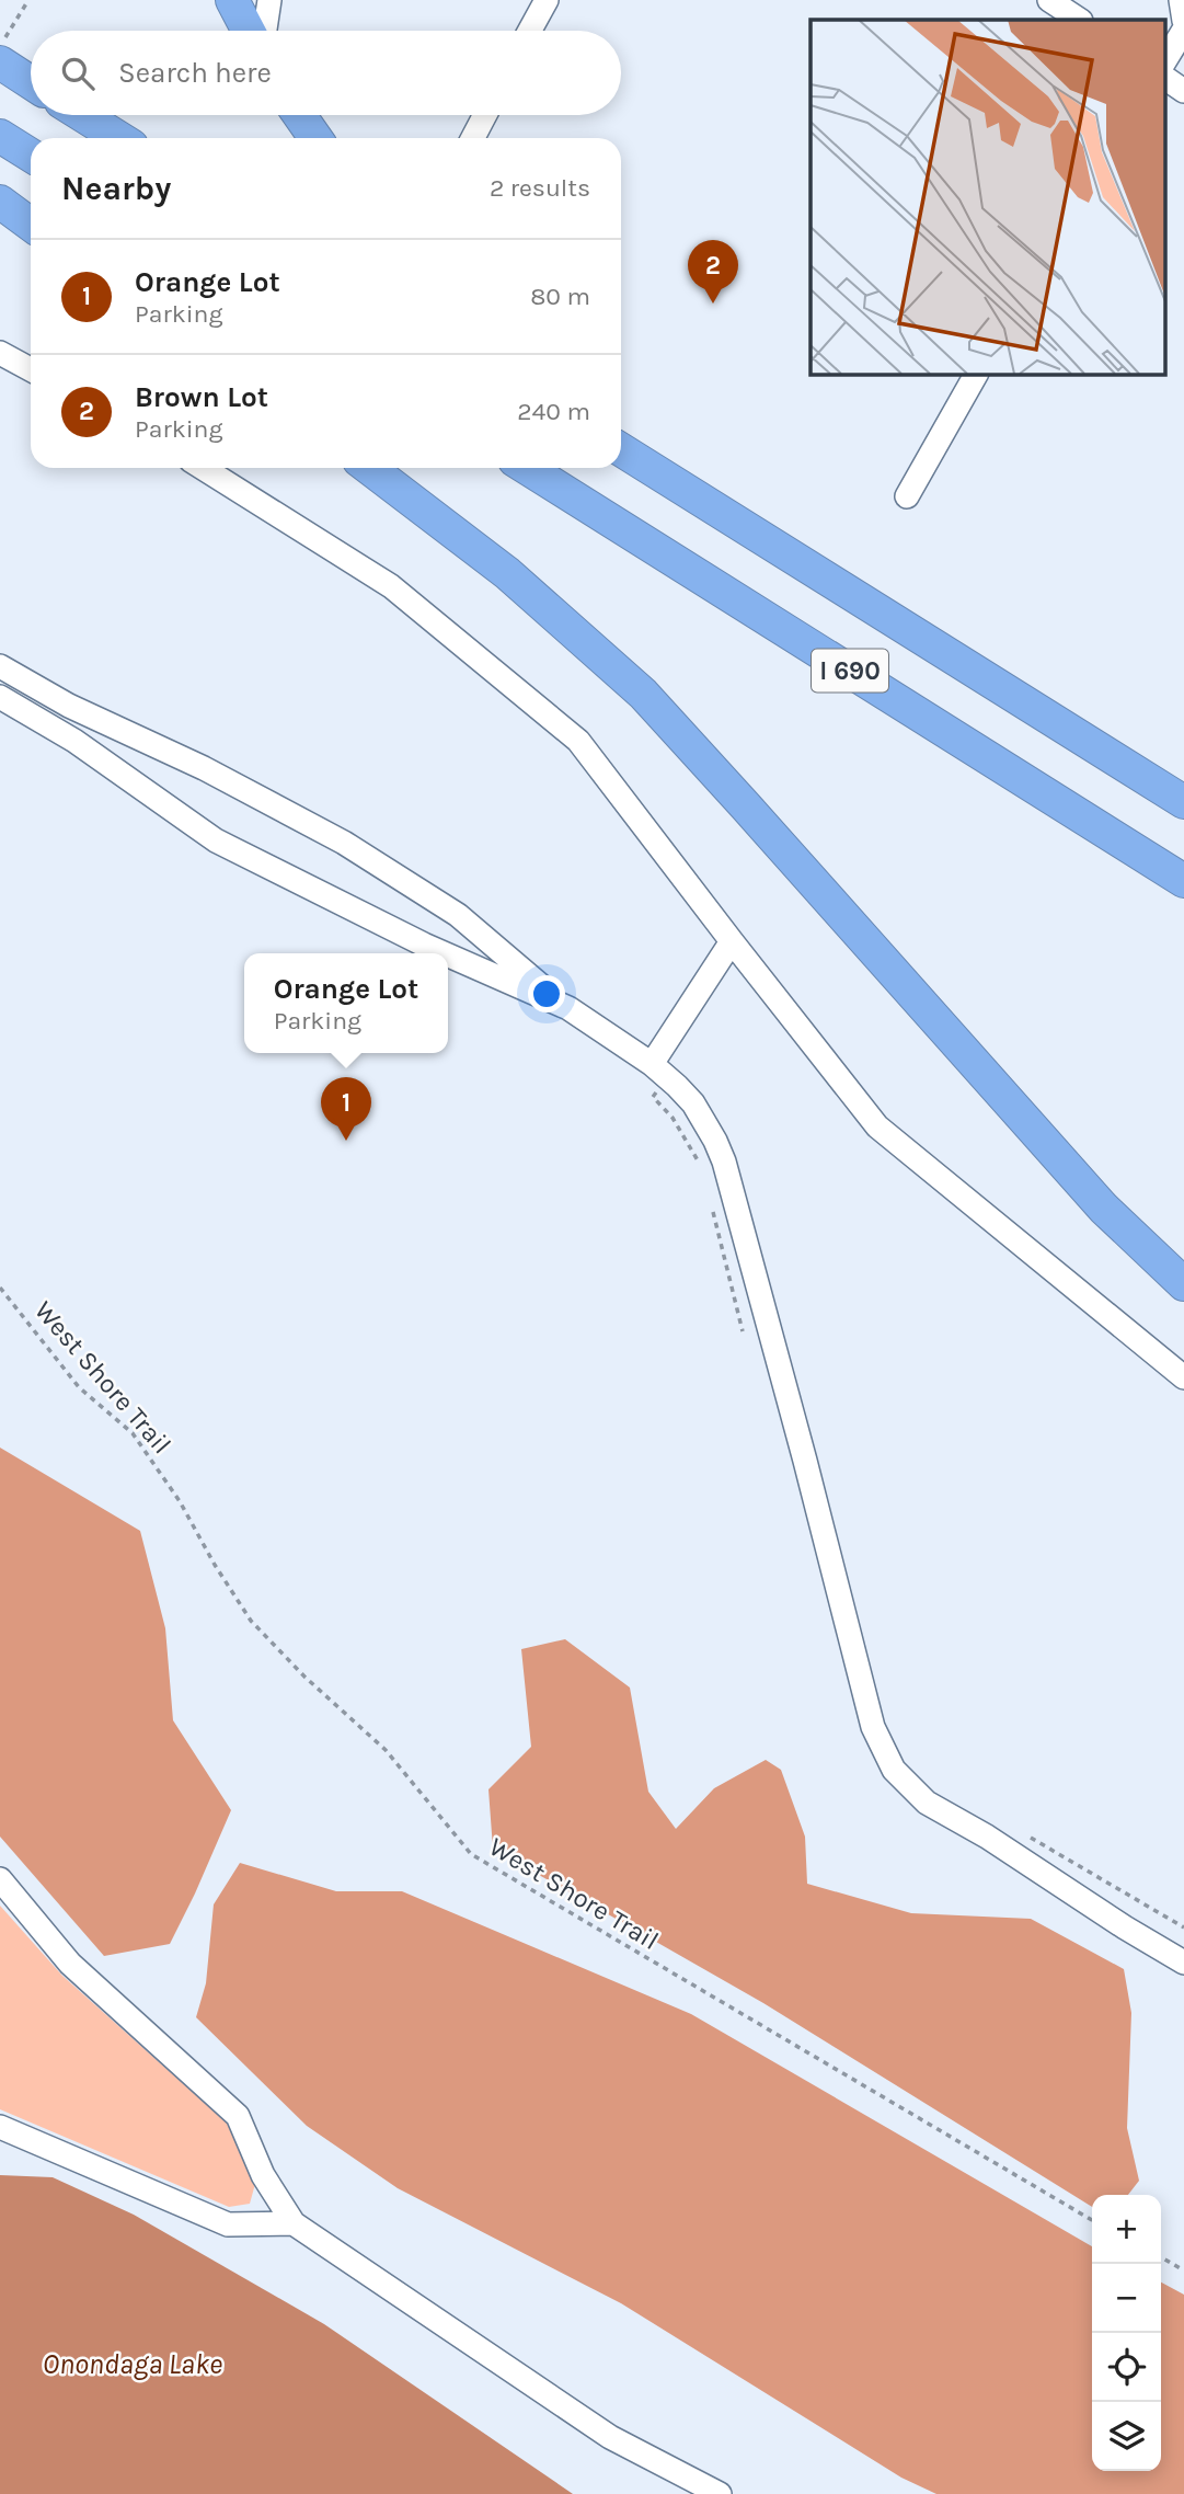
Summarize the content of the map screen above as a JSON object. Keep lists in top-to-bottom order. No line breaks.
{"streets":{"highway":["I 690"],"path":["West Shore Trail"]},"water":["Onondaga Lake"],"page":{"search":"Search here","heading":["Nearby","2 results"],"list":[{"mark":"1","name":"Orange Lot","note":"Parking","value":"80 m"},{"mark":"2","name":"Brown Lot","note":"Parking","value":"240 m"}],"pins":["2","1"],"popup":["Orange Lot","Parking"],"map_buttons":["+","−"]}}
